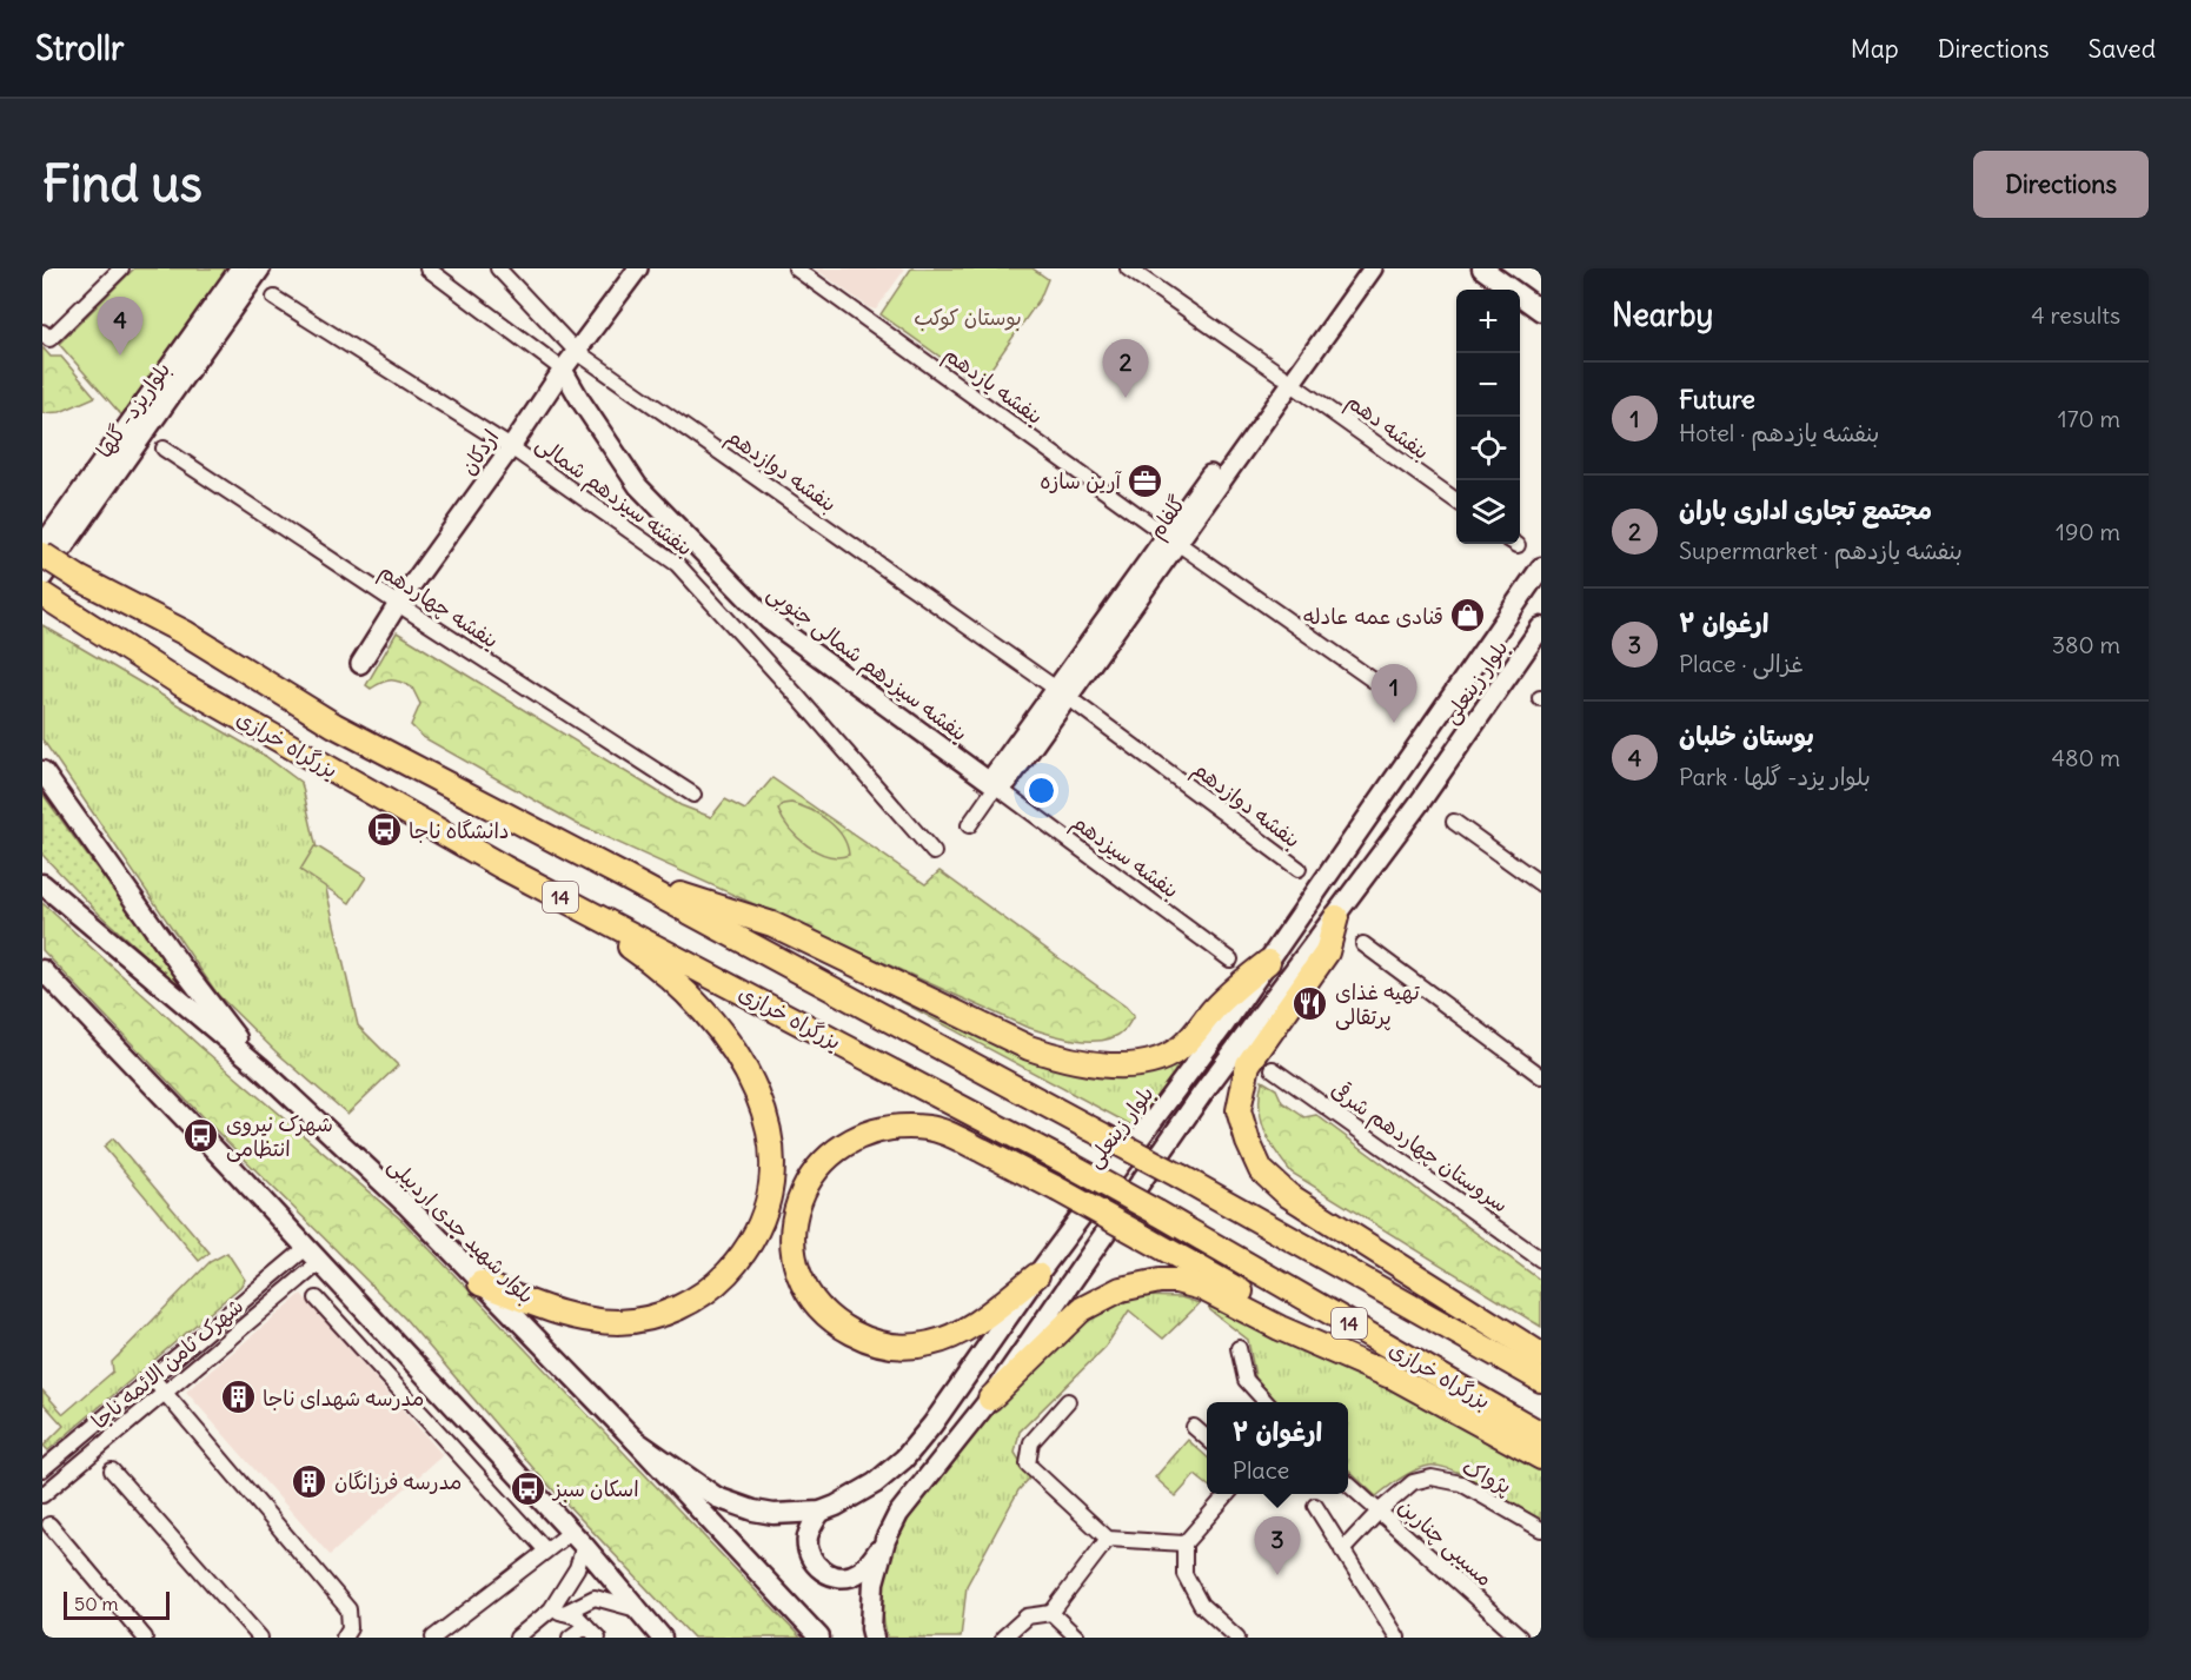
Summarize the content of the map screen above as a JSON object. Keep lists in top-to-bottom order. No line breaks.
{"streets":{"highway":["بزرگراه خرازی","14"],"main road":["بلواریزد- گلها","بلوار زینعلی","بلوار شهید جدی اردبیلی"],"street":["بنفشه یازدهم","بنفشه دهم","اردکان","بنفشه دوازدهم","بنفشه سیزدهم شمالی","گلفام","بنفشه چهاردهم","بنفشه سیزدهم شمالی جنوبی","بنفشه سیزدهم","سروستان چهاردهم شرقی","شهرک ثامن الائمه ناجا","پژواک","مسیبی چناربن"]},"crossings":[["بنفشه یازدهم","گلفام"],["بنفشه دهم","گلفام"],["اردکان","بنفشه دوازدهم"],["اردکان","بنفشه سیزدهم شمالی"],["اردکان","بنفشه چهاردهم"],["اردکان","بنفشه سیزدهم شمالی جنوبی"],["بنفشه دوازدهم","گلفام"],["گلفام","بنفشه سیزدهم شمالی جنوبی"],["گلفام","بنفشه سیزدهم"],["بنفشه سیزدهم شمالی جنوبی","بنفشه سیزدهم"],["بلوار زینعلی","بلوار شهید جدی اردبیلی"],["پژواک","مسیبی چناربن"]],"parks":["بوستان کوکب"],"places":{"office":["آرین سازه"],"shop":["قنادی عمه عادله"],"bus stop":["دانشگاه ناجا","شهرک نیروی انتظامی","اسکان سبز"],"restaurant":["تهیه غذای پرتقالی"],"building":["مدرسه شهدای ناجا","مدرسه فرزانگان"]},"scale_bar":"50 m","page":{"header":"Strollr","nav":["Map","Directions","Saved"],"buttons":"Directions","title":"Find us","heading":["Nearby","4 results"],"map_buttons":["+","−"],"pins":["4","2","1","3"],"list":[{"mark":"1","name":"Future","note":"Hotel · بنفشه یازدهم","value":"170 m"},{"mark":"2","name":"مجتمع تجاری اداری باران","note":"Supermarket · بنفشه یازدهم","value":"190 m"},{"mark":"3","name":"ارغوان ۲","note":"Place · غزالی","value":"380 m"},{"mark":"4","name":"بوستان خلبان","note":"Park · بلوار یزد- گلها","value":"480 m"}],"popup":["ارغوان ۲","Place"],"scale":"50 m"}}
